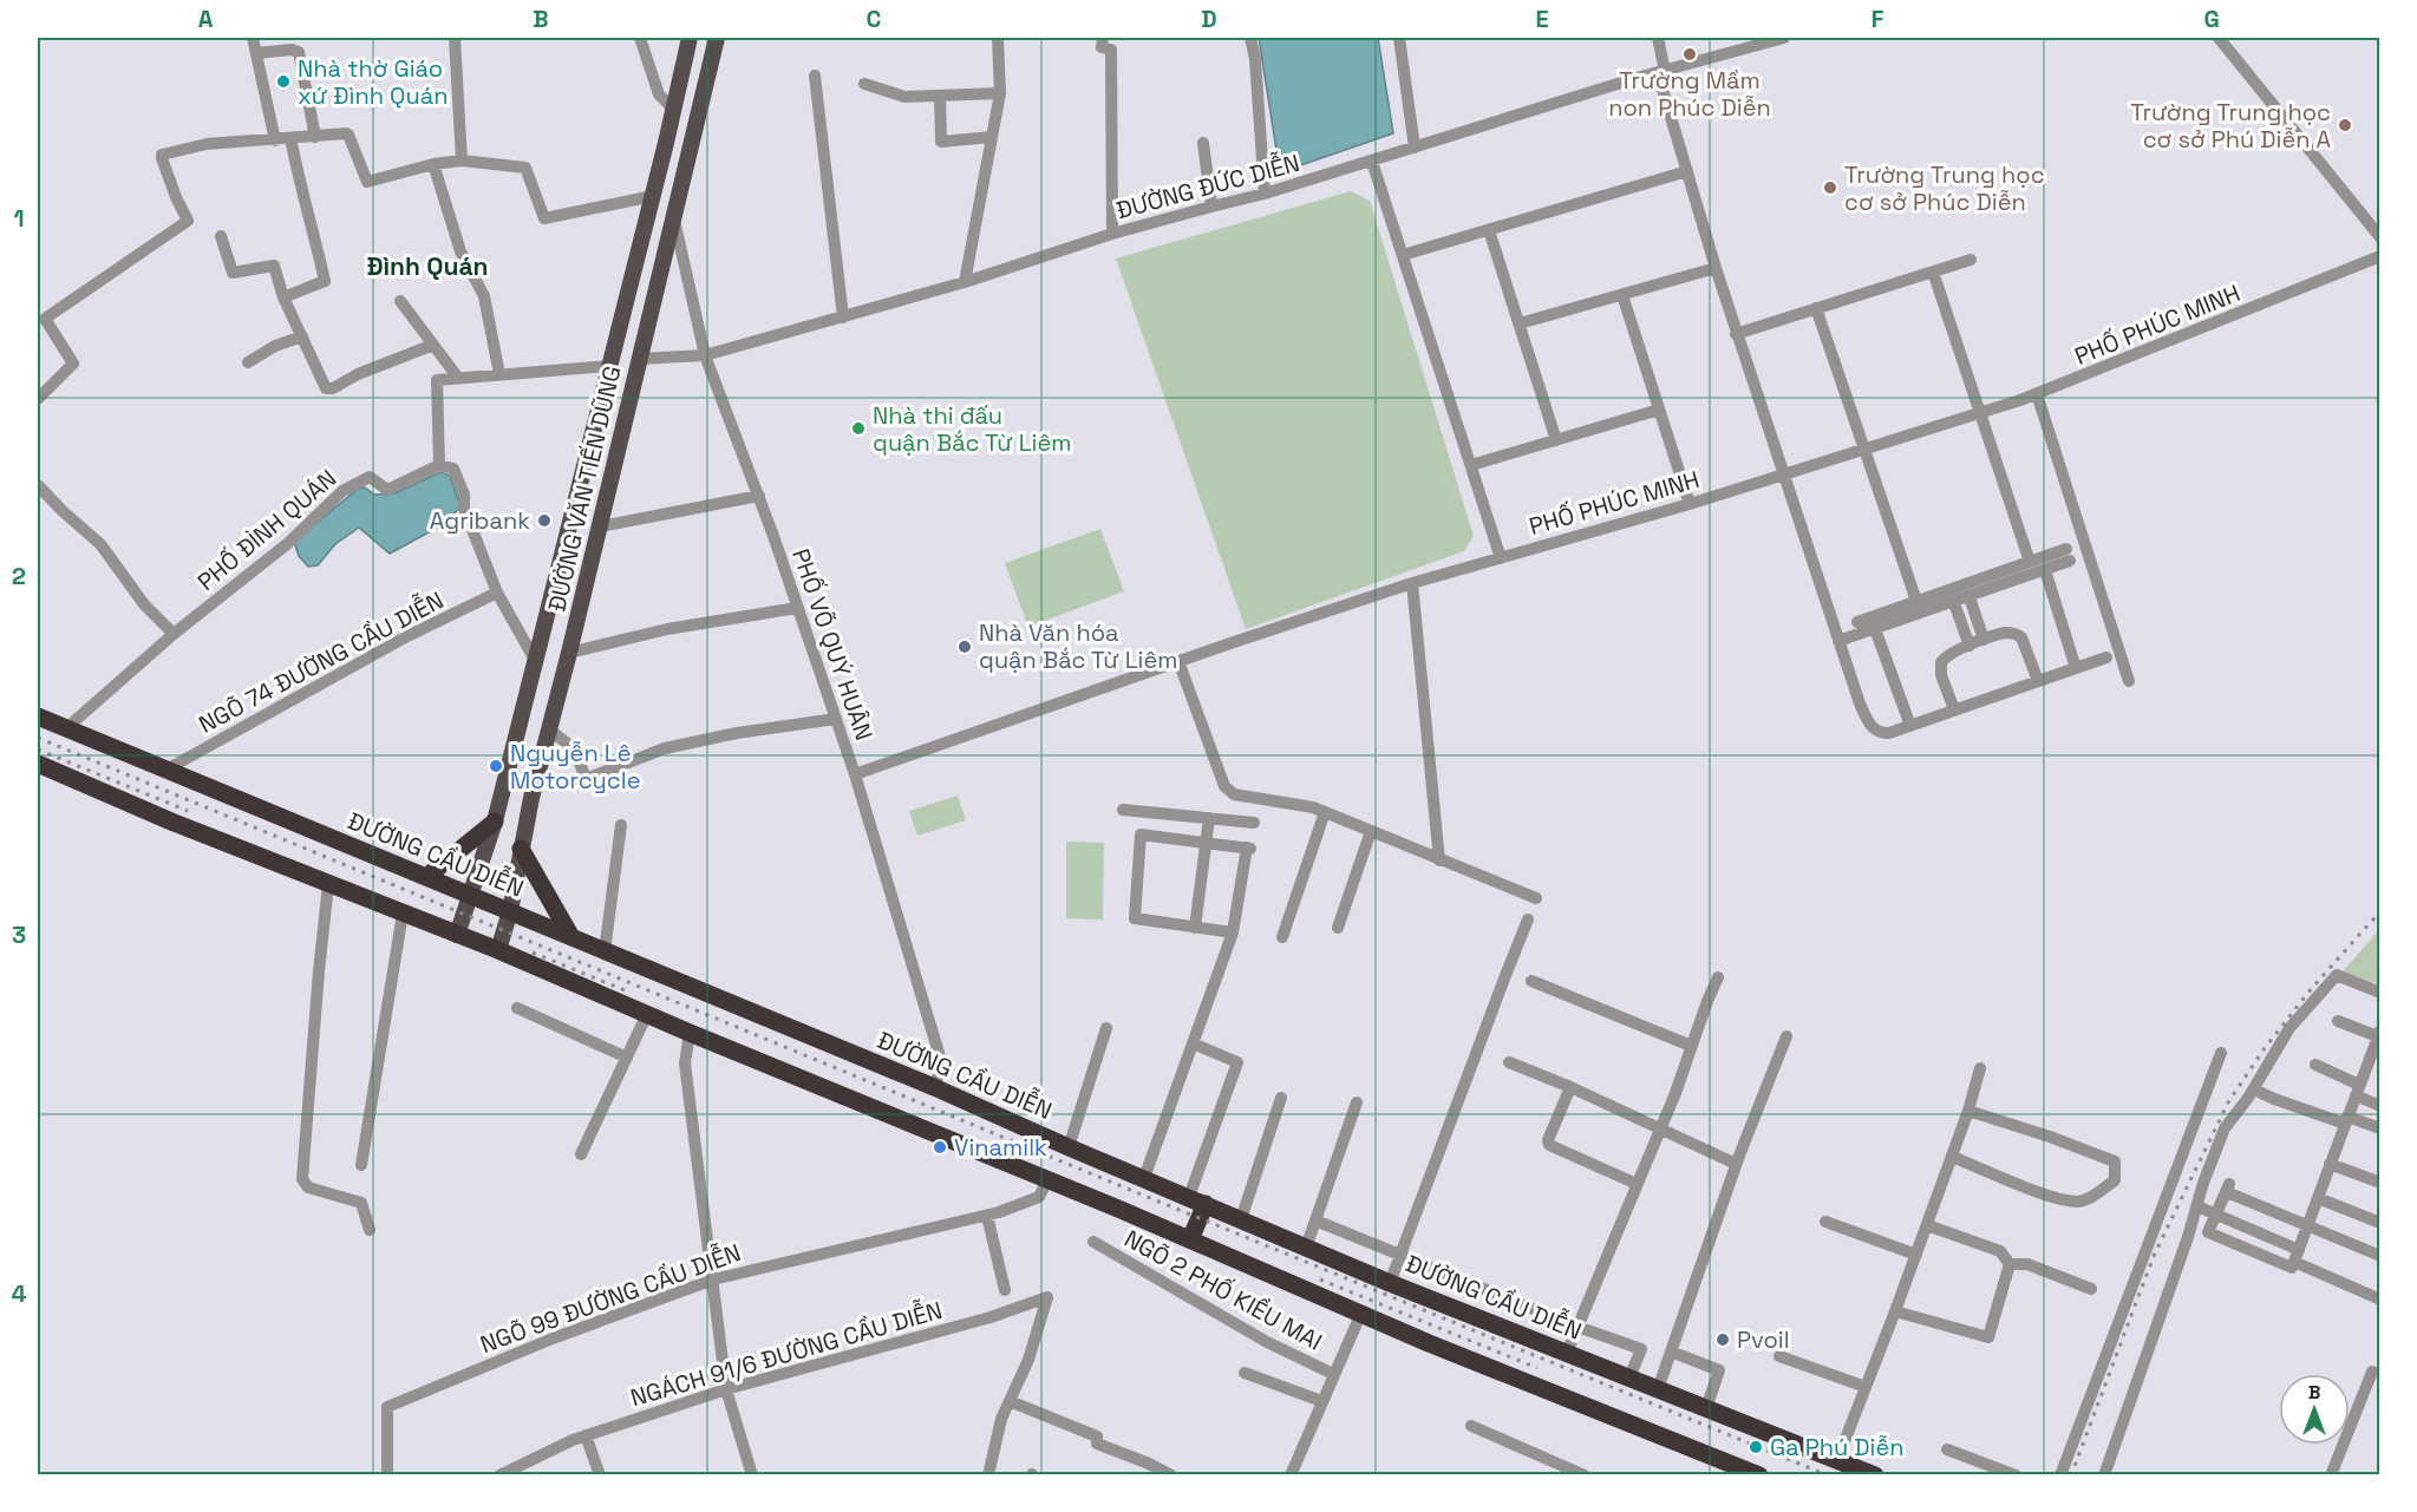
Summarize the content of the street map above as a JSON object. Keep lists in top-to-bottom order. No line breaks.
{"streets":{"highway":["ĐƯỜNG CẦU DIỄN"],"main road":["ĐƯỜNG VĂN TIẾN DŨNG"],"street":["ĐƯỜNG ĐỨC DIỄN","PHỐ PHÚC MINH","PHỐ ĐÌNH QUÁN","PHỐ VÕ QUÝ HUÂN","NGÕ 74 ĐƯỜNG CẦU DIỄN","NGÕ 2 PHỐ KIỀU MAI","NGÕ 99 ĐƯỜNG CẦU DIỄN","NGÁCH 91/6 ĐƯỜNG CẦU DIỄN"]},"crossings":[["ĐƯỜNG ĐỨC DIỄN","ĐƯỜNG VĂN TIẾN DŨNG"],["ĐƯỜNG ĐỨC DIỄN","PHỐ VÕ QUÝ HUÂN"],["PHỐ PHÚC MINH","PHỐ VÕ QUÝ HUÂN"],["ĐƯỜNG VĂN TIẾN DŨNG","PHỐ VÕ QUÝ HUÂN"],["ĐƯỜNG VĂN TIẾN DŨNG","ĐƯỜNG CẦU DIỄN"],["PHỐ ĐÌNH QUÁN","ĐƯỜNG CẦU DIỄN"],["PHỐ VÕ QUÝ HUÂN","ĐƯỜNG CẦU DIỄN"],["NGÕ 74 ĐƯỜNG CẦU DIỄN","ĐƯỜNG CẦU DIỄN"]],"districts":["Đình Quán"],"places":["Trường Mầm non Phúc Diễn","Nhà thờ Giáo xứ Đình Quán","Trường Trung học cơ sở Phú Diễn A","Trường Trung học cơ sở Phúc Diễn","Nhà thi đấu quận Bắc Từ Liêm","Agribank","Nhà Văn hóa quận Bắc Từ Liêm","Nguyễn Lê Motorcycle","Vinamilk","Pvoil","Ga Phú Diễn"],"north":"top","grid":{"columns":["A","B","C","D","E","F","G"],"rows":["1","2","3","4"]}}
